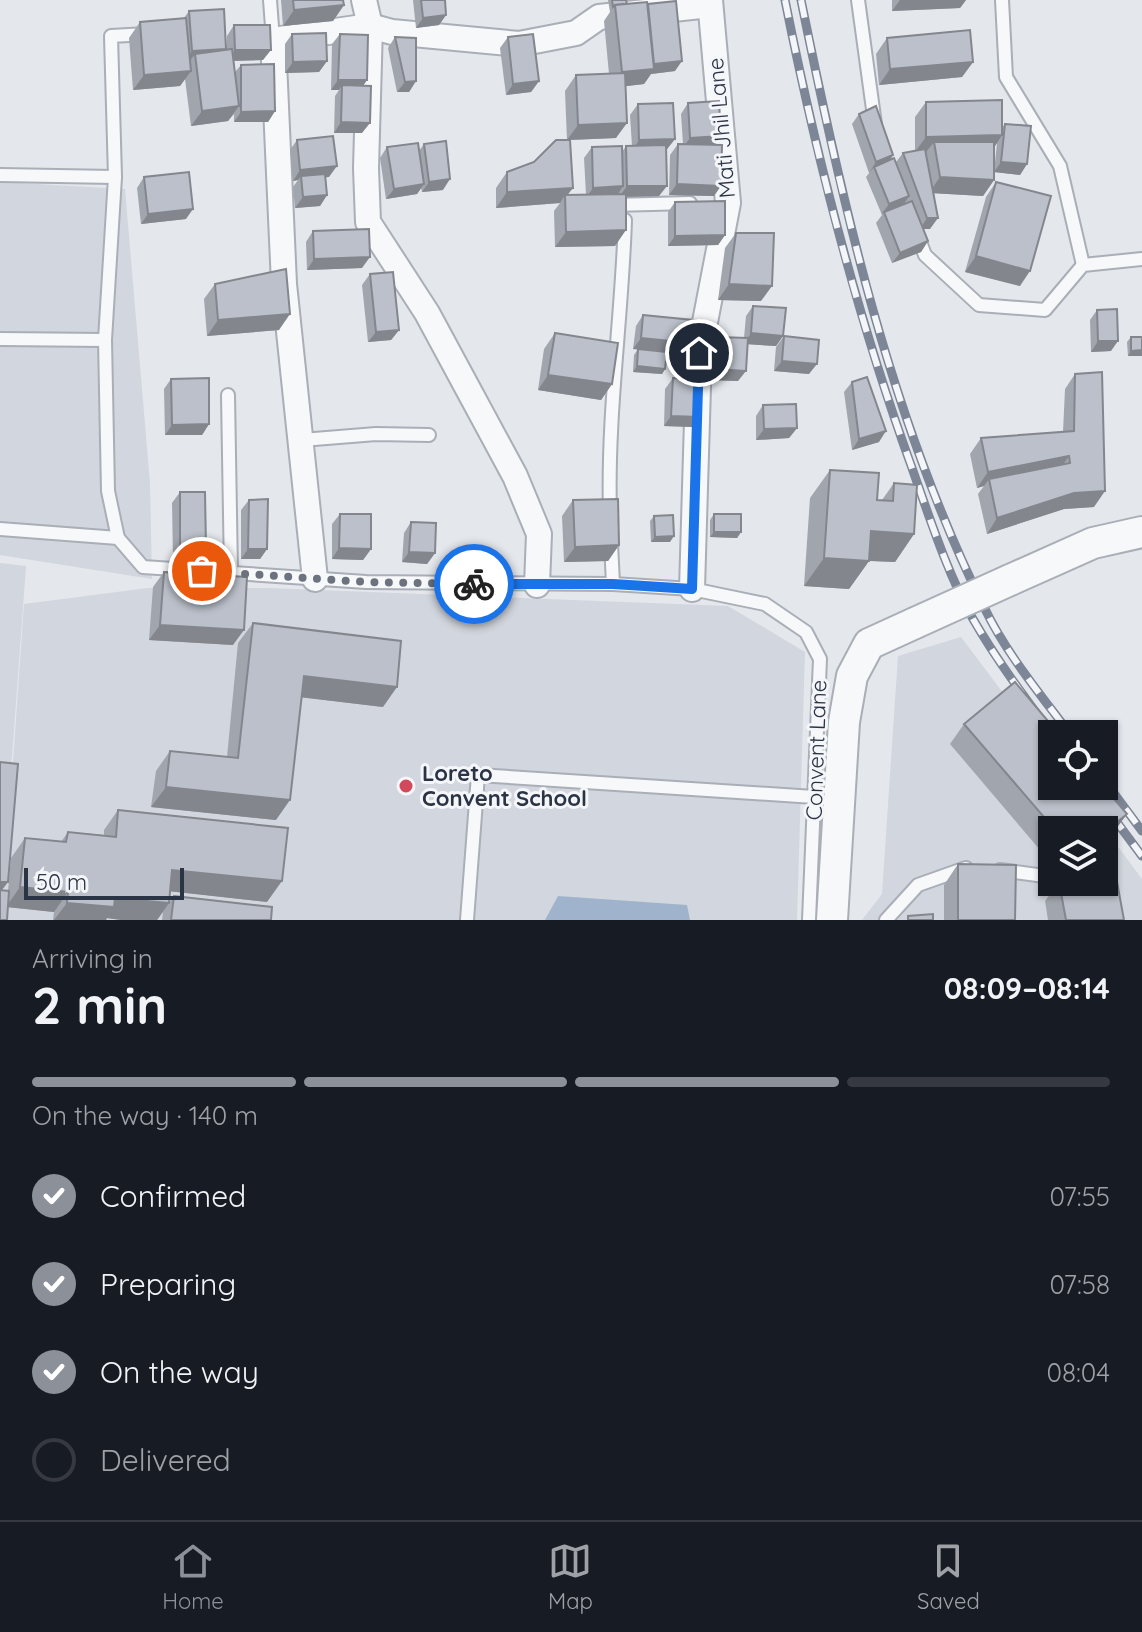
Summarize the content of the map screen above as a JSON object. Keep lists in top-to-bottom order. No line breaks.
{"streets":{"street":["Mati Jhil Lane","Convent Lane"]},"crossings":[["Mati Jhil Lane","Convent Lane"]],"places":["Loreto Convent School"],"scale_bar":"50 m","page":{"scale":"50 m","heading":["2 min","Arriving in","08:09–08:14"],"bar":"On the way · 140 m","list":[["Confirmed","07:55"],["Preparing","07:58"],["On the way","08:04"],"Delivered"],"tabs":["Home","Map","Saved"]}}
